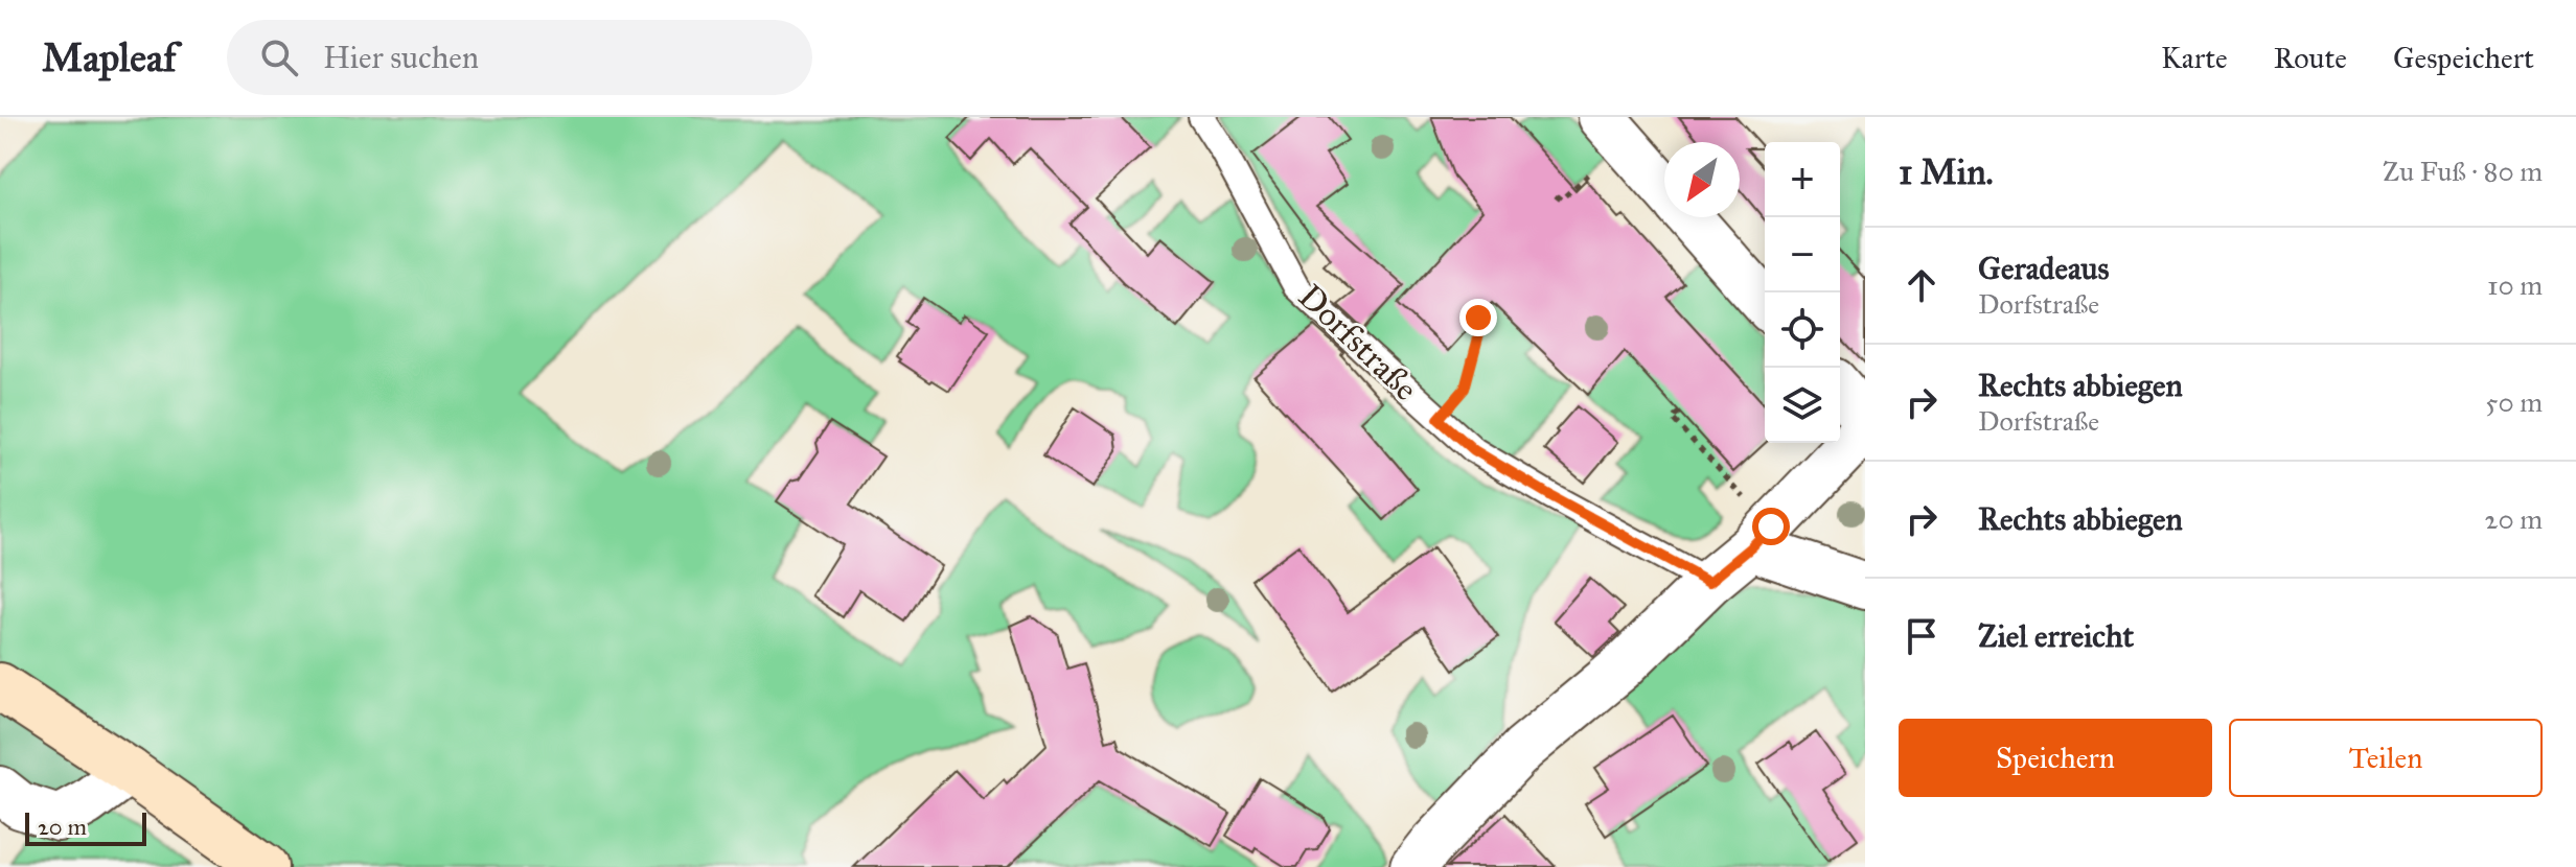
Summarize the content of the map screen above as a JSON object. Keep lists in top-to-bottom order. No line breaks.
{"streets":{"lane":["Dorfstraße"]},"scale_bar":"20 m","north":"bottom left","page":{"header":"Mapleaf","search":"Hier suchen","nav":["Karte","Route","Gespeichert"],"heading":["1 Min.","Zu Fuß · 80 m"],"map_buttons":["+","−"],"list":[["Geradeaus","Dorfstraße","10 m"],["Rechts abbiegen","Dorfstraße","50 m"],["Rechts abbiegen","20 m"],"Ziel erreicht"],"buttons":["Speichern","Teilen"],"scale":"20 m"}}
